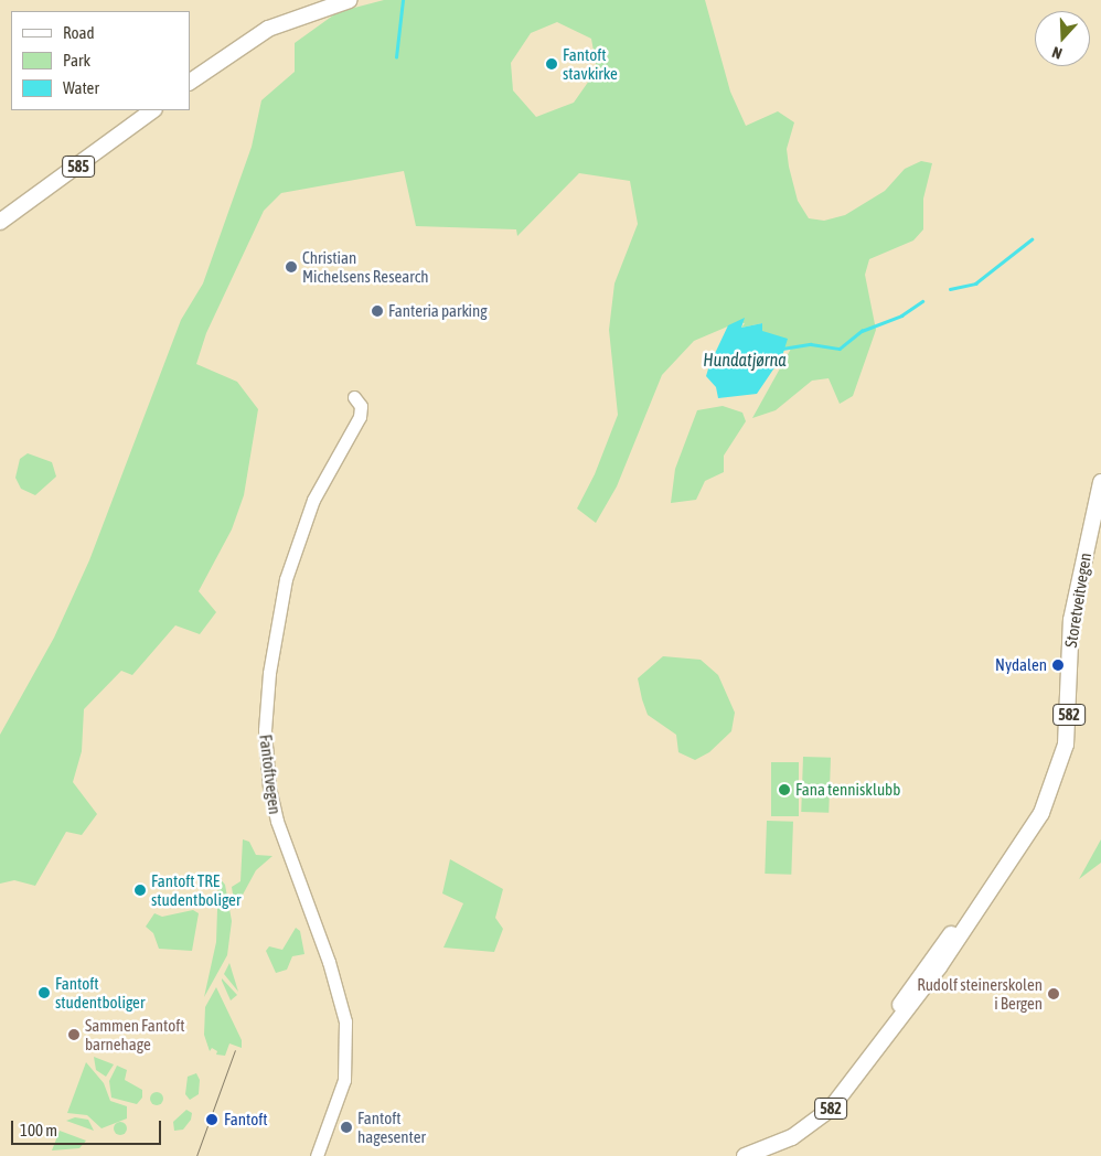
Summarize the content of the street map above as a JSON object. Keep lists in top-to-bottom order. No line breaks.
{"streets":{"main road":["585","Storetveitvegen","582"],"street":["Fantoftvegen"]},"water":["Hundatjørna"],"places":["Fantoft stavkirke","Christian Michelsens Research","Fanteria parking","Nydalen","Fana tennisklubb","Fantoft TRE studentboliger","Fantoft studentboliger","Rudolf steinerskolen i Bergen","Sammen Fantoft barnehage","Fantoft","Fantoft hagesenter"],"legend":["Road","Park","Water"],"scale_bar":"100 m","north":"bottom"}
